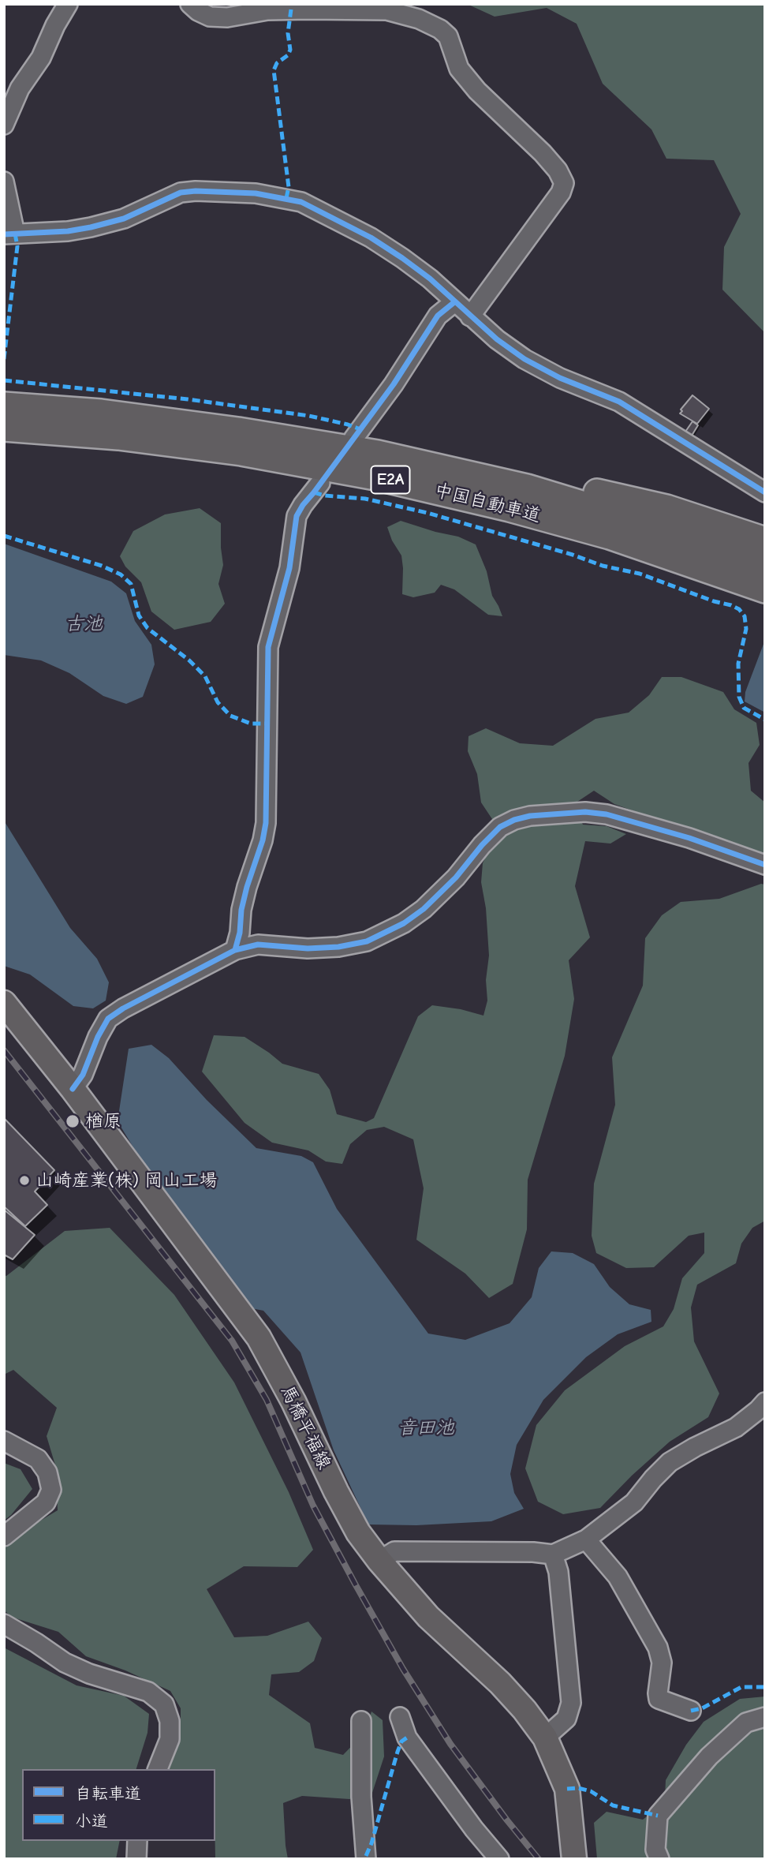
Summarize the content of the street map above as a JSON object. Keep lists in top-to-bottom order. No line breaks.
{"streets":{"highway":["E2A","中国自動車道"],"main road":["馬橋平福線"]},"water":["古池","音田池"],"places":["楢原","山崎産業(株) 岡山工場"],"legend":["自転車道","小道"]}
